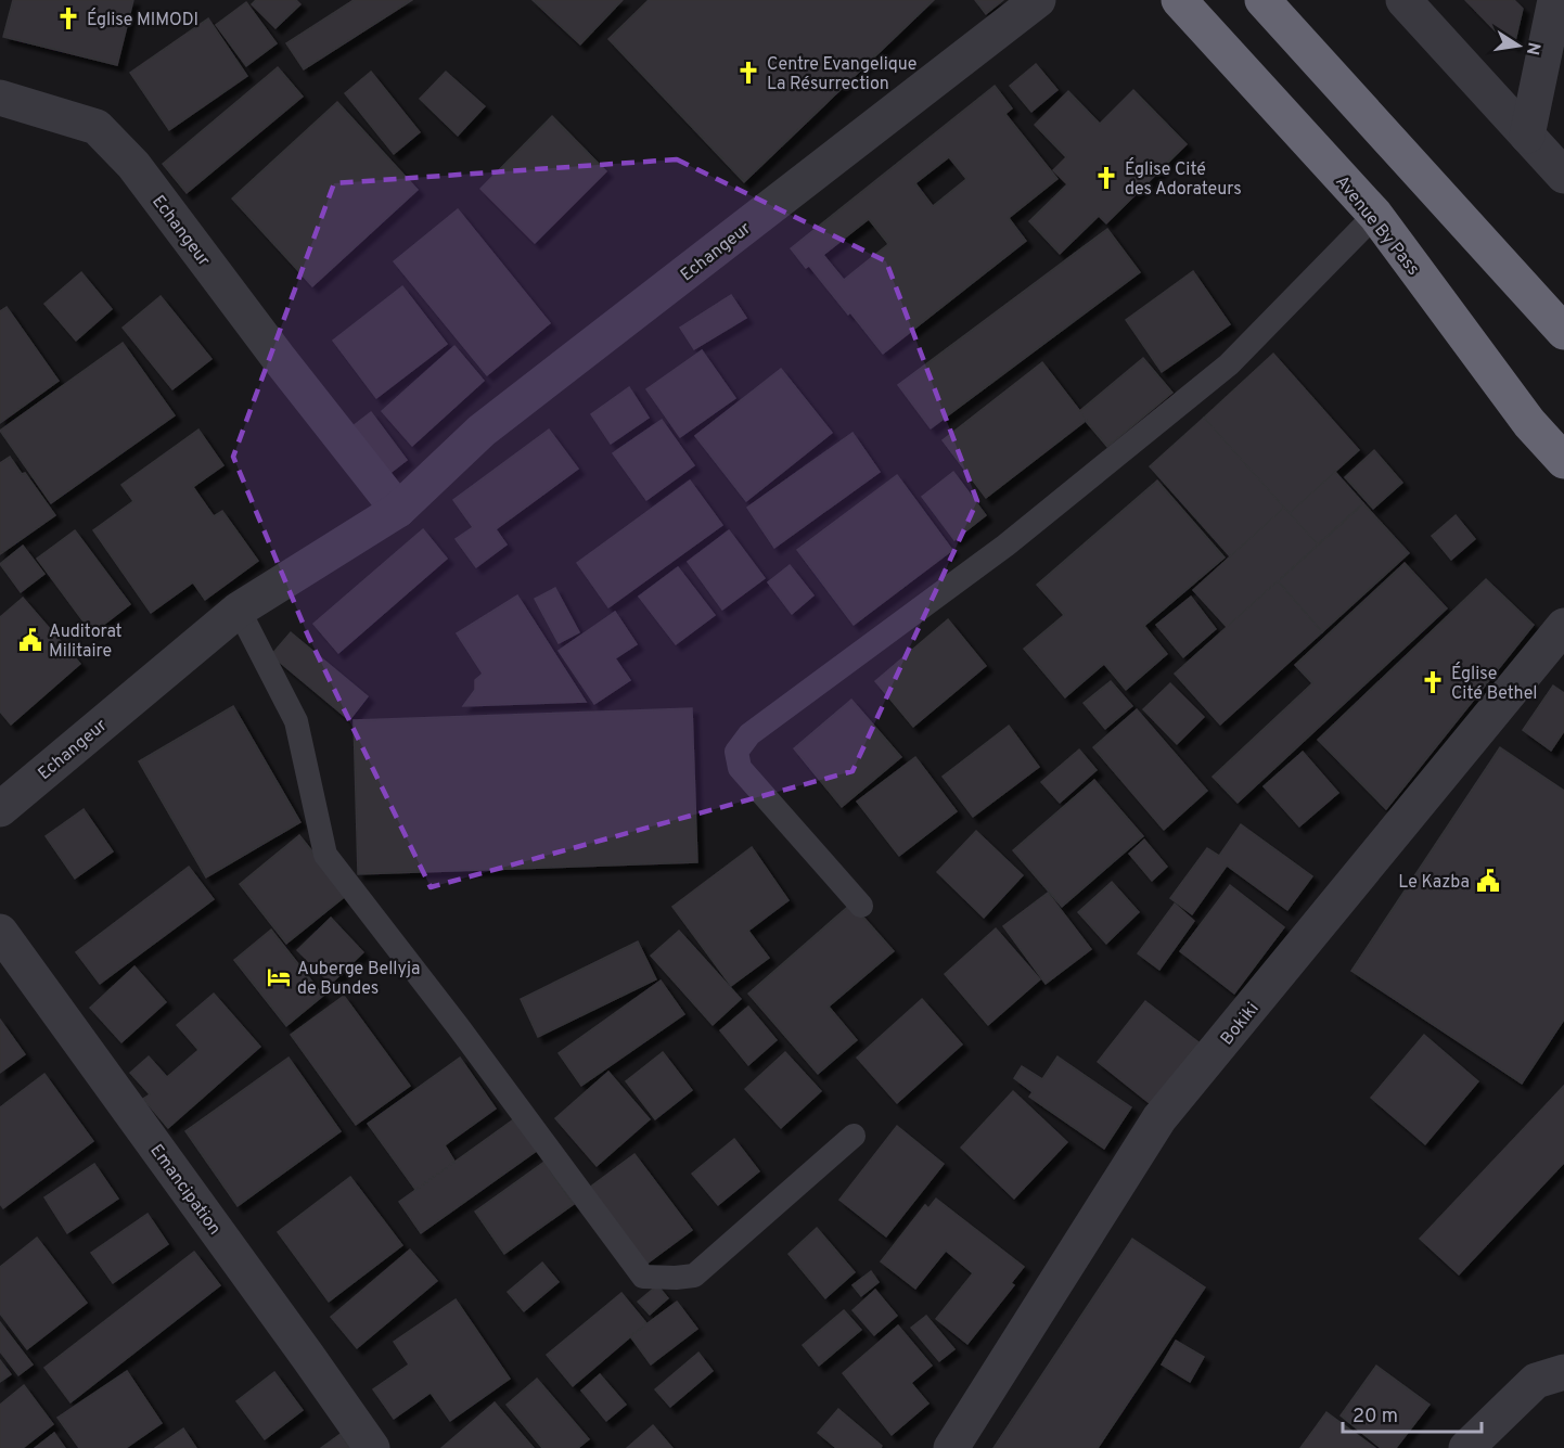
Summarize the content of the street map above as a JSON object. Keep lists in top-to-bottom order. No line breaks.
{"streets":{"highway":["Avenue By Pass"],"street":["Echangeur","Bokiki","Emancipation"]},"places":{"church":["Église MIMODI","Centre Evangelique La Résurrection","Église Cité des Adorateurs","Église Cité Bethel"],"public building":["Auditorat Militaire","Le Kazba"],"hotel":["Auberge Bellyja de Bundes"]},"scale_bar":"20 m","north":"right"}
